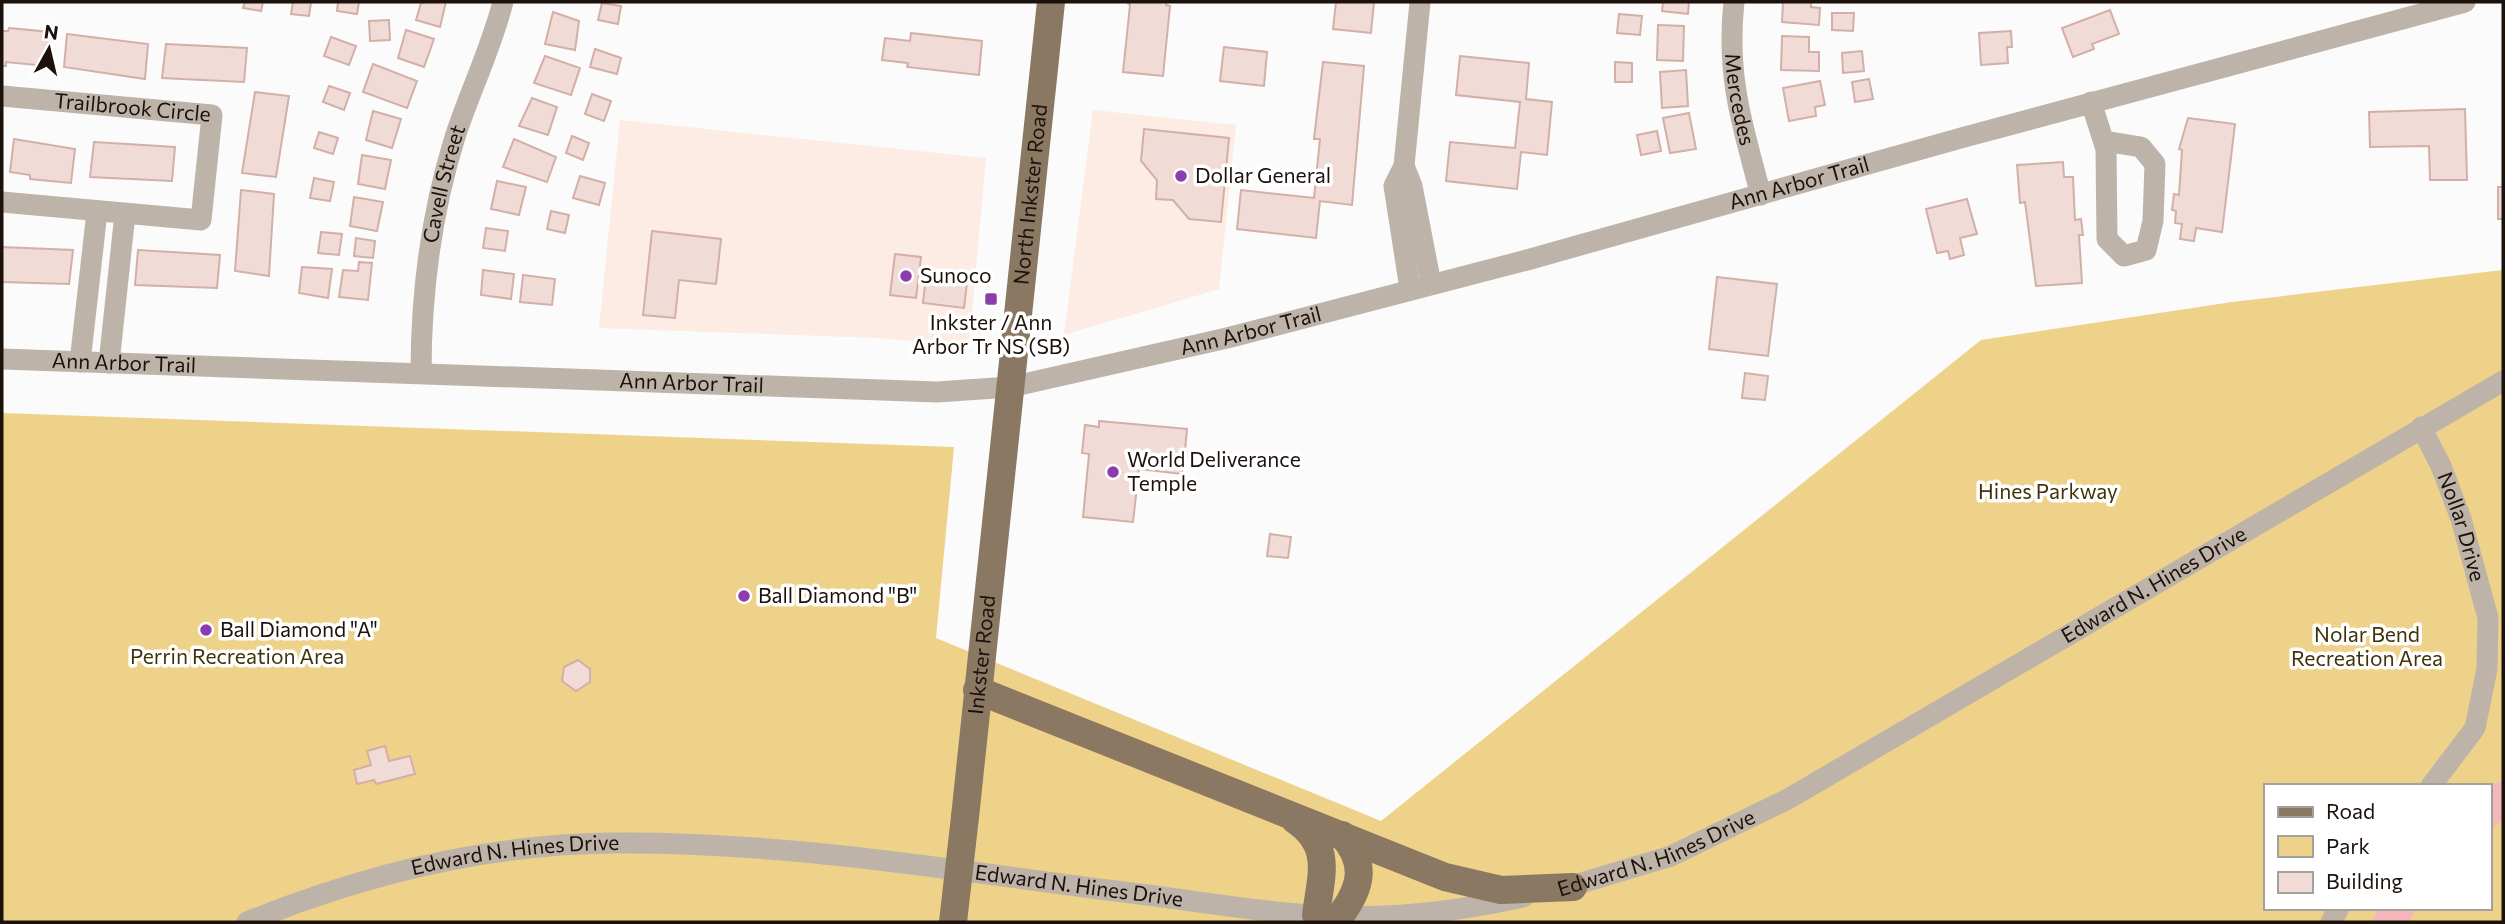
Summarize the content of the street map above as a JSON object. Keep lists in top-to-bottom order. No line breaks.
{"streets":{"main road":["North Inkster Road","Inkster Road"],"street":["Mercedes","Trailbrook Circle","Ann Arbor Trail","Cavell Street","Nollar Drive","Edward N. Hines Drive"]},"crossings":[["Mercedes","Ann Arbor Trail"],["Ann Arbor Trail","Cavell Street"],["Ann Arbor Trail","North Inkster Road"],["Ann Arbor Trail","Inkster Road"],["North Inkster Road","Inkster Road"],["Nollar Drive","Edward N. Hines Drive"]],"parks":["Hines Parkway","Nolar Bend Recreation Area","Perrin Recreation Area"],"places":{"other":["Dollar General","Sunoco","World Deliverance Temple","Ball Diamond \"B\"","Ball Diamond \"A\""],"transit":["Inkster / Ann Arbor Tr NS (SB)"]},"legend":["Road","Park","Building"],"north":"top"}
